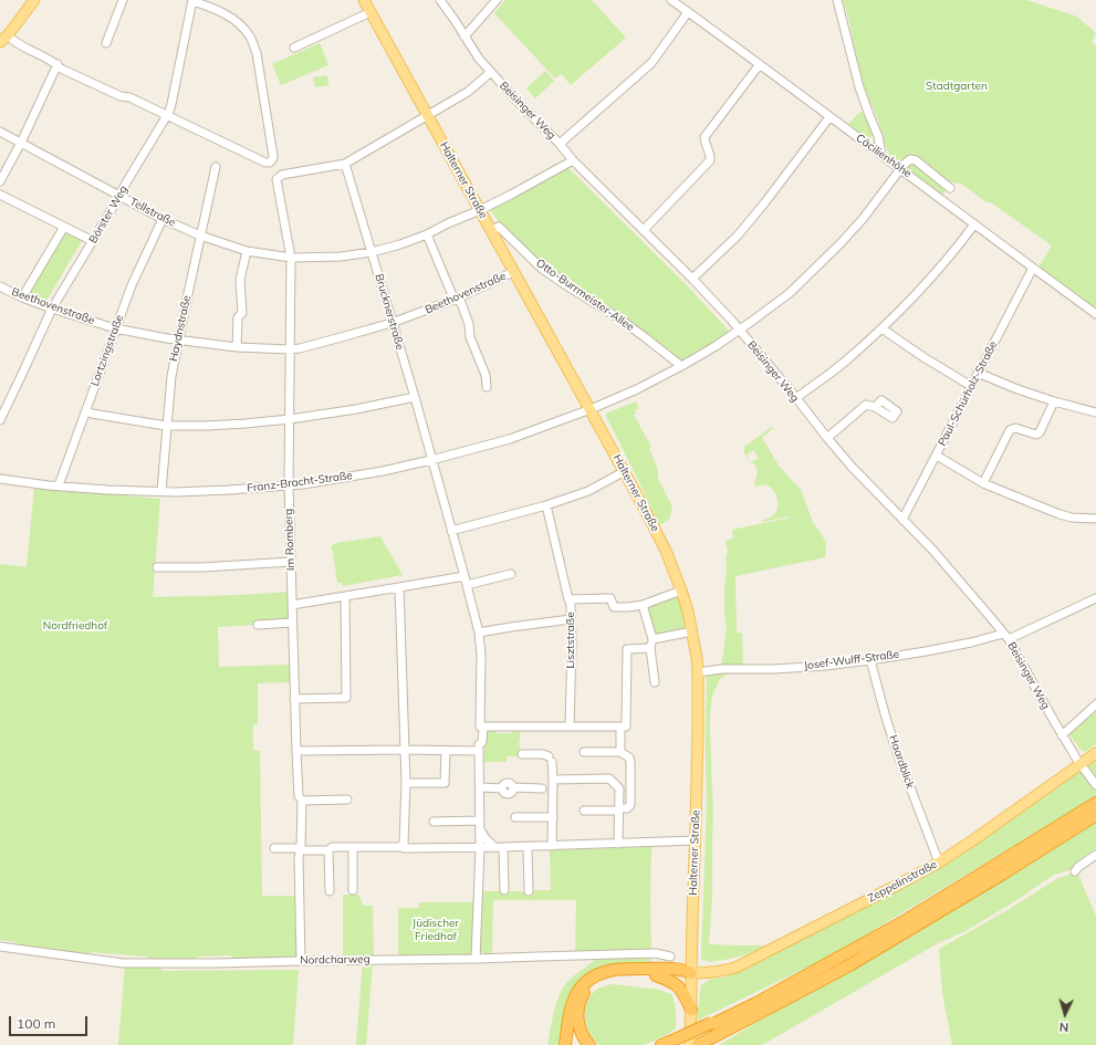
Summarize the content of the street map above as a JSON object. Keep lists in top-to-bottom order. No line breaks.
{"streets":{"main road":["Halterner Straße","Zeppelinstraße"],"street":["Beisinger Weg","Cäcilienhöhe","Tellstraße","Börster Weg","Beethovenstraße","Otto-Burrmeister-Allee","Brucknerstraße","Haydnstraße","Lortzingstraße","Paul-Schürholz-Straße","Franz-Bracht-Straße","Im Romberg","Lisztstraße","Josef-Wulff-Straße","Haardblick","Nordcharweg"]},"crossings":[["Beisinger Weg","Tellstraße"],["Beisinger Weg","Paul-Schürholz-Straße"],["Beisinger Weg","Josef-Wulff-Straße"],["Beisinger Weg","Zeppelinstraße"],["Cäcilienhöhe","Paul-Schürholz-Straße"],["Halterner Straße","Tellstraße"],["Halterner Straße","Beethovenstraße"],["Halterner Straße","Otto-Burrmeister-Allee"],["Halterner Straße","Franz-Bracht-Straße"],["Halterner Straße","Josef-Wulff-Straße"],["Halterner Straße","Zeppelinstraße"],["Tellstraße","Börster Weg"],["Tellstraße","Brucknerstraße"],["Tellstraße","Haydnstraße"],["Tellstraße","Lortzingstraße"],["Tellstraße","Im Romberg"],["Börster Weg","Beethovenstraße"],["Beethovenstraße","Brucknerstraße"],["Beethovenstraße","Haydnstraße"],["Beethovenstraße","Lortzingstraße"],["Beethovenstraße","Im Romberg"],["Brucknerstraße","Franz-Bracht-Straße"],["Brucknerstraße","Im Romberg"],["Haydnstraße","Franz-Bracht-Straße"],["Lortzingstraße","Franz-Bracht-Straße"],["Franz-Bracht-Straße","Im Romberg"],["Im Romberg","Nordcharweg"],["Josef-Wulff-Straße","Haardblick"],["Haardblick","Zeppelinstraße"]],"parks":["Stadtgarten","Nordfriedhof","Jüdischer Friedhof"],"scale_bar":"100 m","north":"bottom"}
